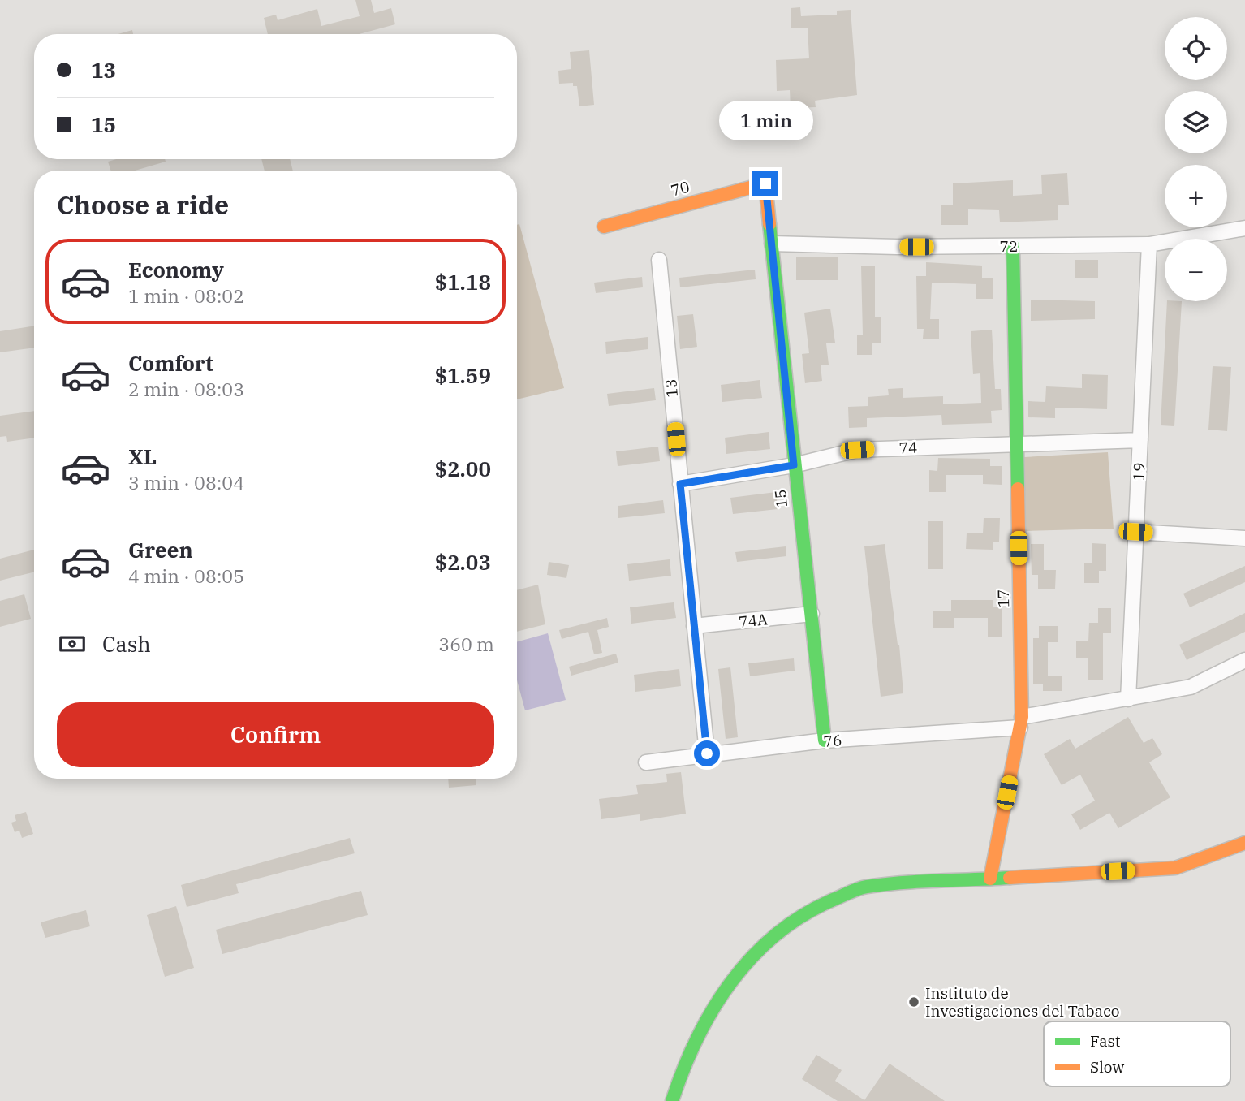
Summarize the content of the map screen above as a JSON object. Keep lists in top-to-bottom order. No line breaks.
{"streets":{"street":["70","72","13","74","19","15","17","74A","76"]},"crossings":[["70","15"],["72","19"],["72","15"],["72","17"],["13","74"],["13","74A"],["13","76"],["74","19"],["74","15"],["74","17"],["19","76"],["15","74A"],["15","76"],["17","76"]],"places":["Instituto de Investigaciones del Tabaco"],"legend":["Fast","Slow"],"page":{"map_buttons":["+","−"],"banner":["13","15"],"bubble":"1 min","heading":"Choose a ride","list":[{"name":"Economy","note":"1 min · 08:02","value":"$1.18"},{"name":"Comfort","note":"2 min · 08:03","value":"$1.59"},{"name":"XL","note":"3 min · 08:04","value":"$2.00"},{"name":"Green","note":"4 min · 08:05","value":"$2.03"}],"pay":["Cash","360 m"],"buttons":"Confirm"}}
